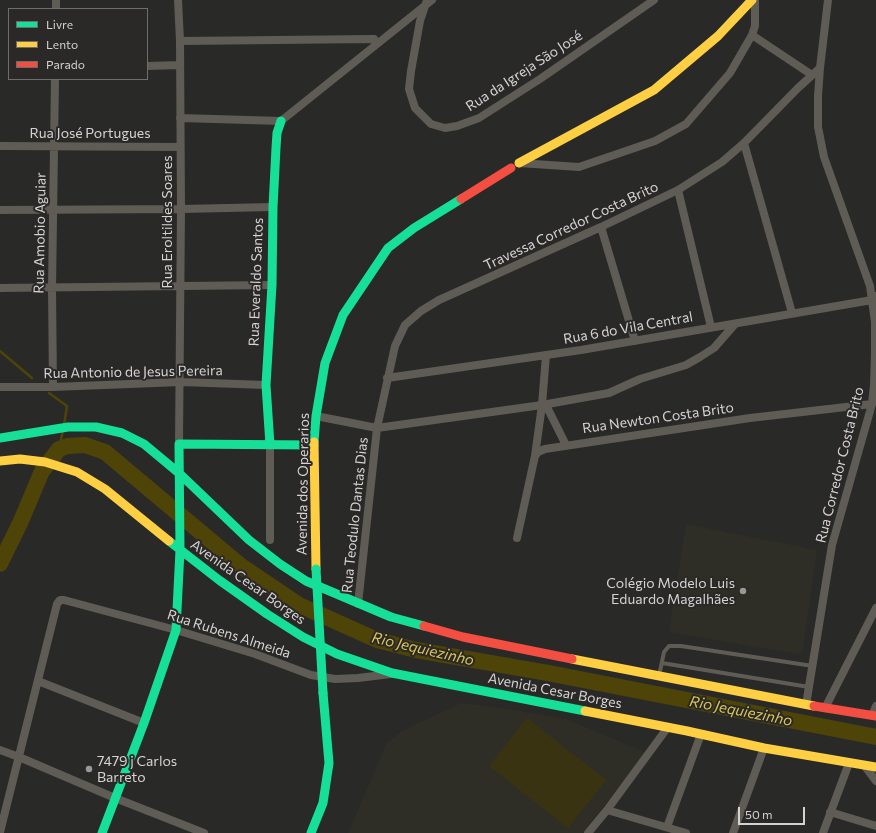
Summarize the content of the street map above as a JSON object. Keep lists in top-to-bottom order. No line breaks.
{"streets":{"main road":["Rua Everaldo Santos","Avenida dos Operarios","Avenida Cesar Borges"],"street":["Rua da Igreja São José","Rua José Portugues","Rua Eroltildes Soares","Travessa Corredor Costa Brito","Rua Amobio Aguiar","Rua 6 do Vila Central","Rua Antonio de Jesus Pereira","Rua Newton Costa Brito","Rua Corredor Costa Brito","Rua Teodulo Dantas Dias","Rua Rubens Almeida"]},"crossings":[["Rua José Portugues","Rua Eroltildes Soares"],["Rua José Portugues","Rua Amobio Aguiar"],["Rua Eroltildes Soares","Rua Antonio de Jesus Pereira"],["Travessa Corredor Costa Brito","Rua 6 do Vila Central"],["Travessa Corredor Costa Brito","Rua Corredor Costa Brito"],["Travessa Corredor Costa Brito","Rua Teodulo Dantas Dias"],["Rua Amobio Aguiar","Rua Antonio de Jesus Pereira"],["Rua Everaldo Santos","Rua Antonio de Jesus Pereira"],["Rua 6 do Vila Central","Rua Corredor Costa Brito"],["Rua Newton Costa Brito","Rua Corredor Costa Brito"],["Avenida Cesar Borges","Rua Rubens Almeida"]],"water":["Rio Jequiezinho"],"places":["Colégio Modelo Luis Eduardo Magalhães","7479 j Carlos Barreto"],"legend":["Livre","Lento","Parado"],"scale_bar":"50 m"}
